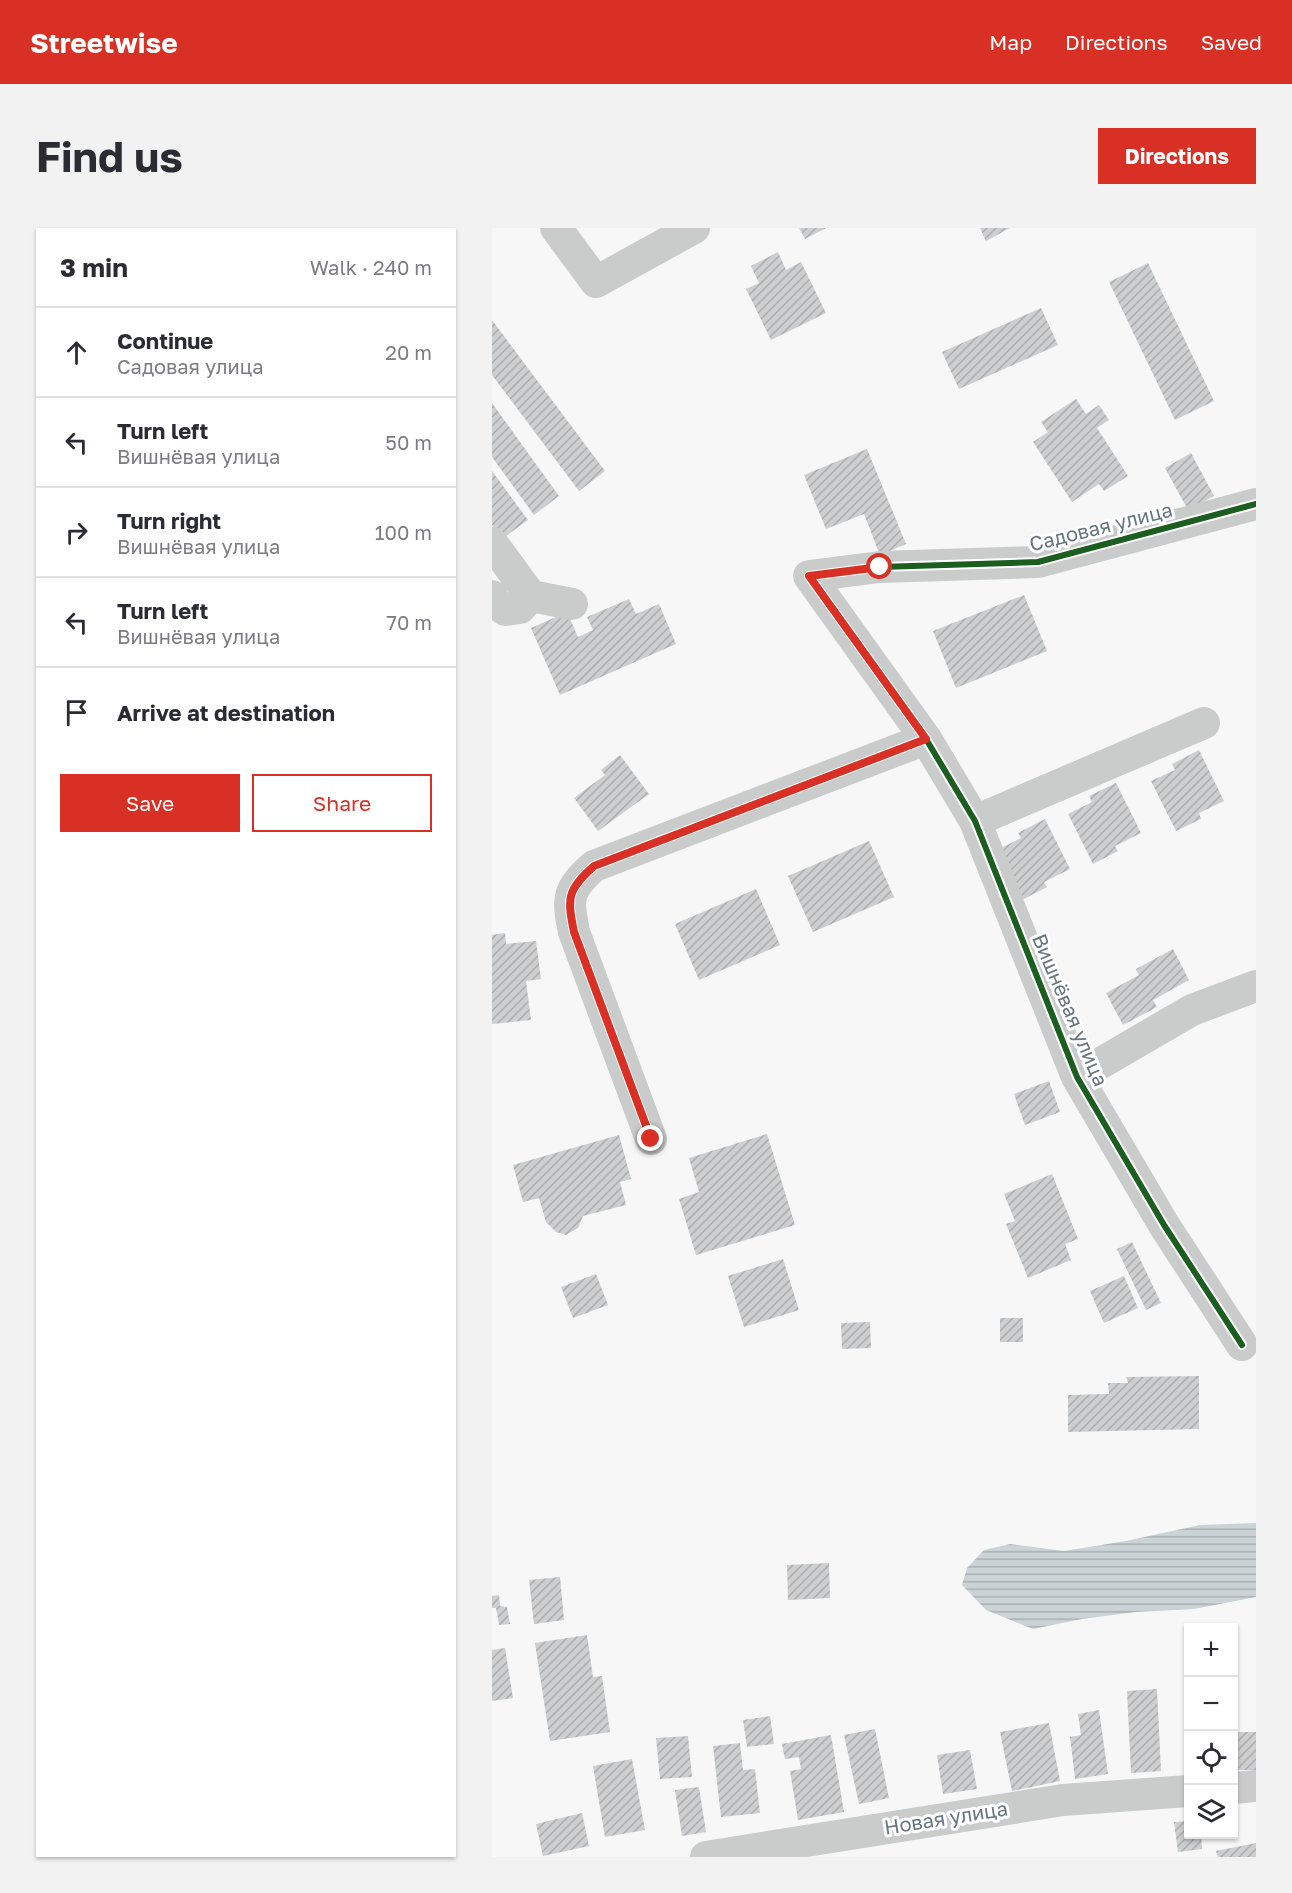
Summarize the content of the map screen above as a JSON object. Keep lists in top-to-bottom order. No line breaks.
{"streets":{"street":["Садовая улица","Вишнёвая улица","Новая улица"]},"crossings":[["Садовая улица","Вишнёвая улица"]],"page":{"header":"Streetwise","nav":["Map","Directions","Saved"],"buttons":["Directions",["Save","Share"]],"title":"Find us","heading":["3 min","Walk · 240 m"],"list":[["Continue","Садовая улица","20 m"],["Turn left","Вишнёвая улица","50 m"],["Turn right","Вишнёвая улица","100 m"],["Turn left","Вишнёвая улица","70 m"],"Arrive at destination"],"map_buttons":["+","−"]}}
